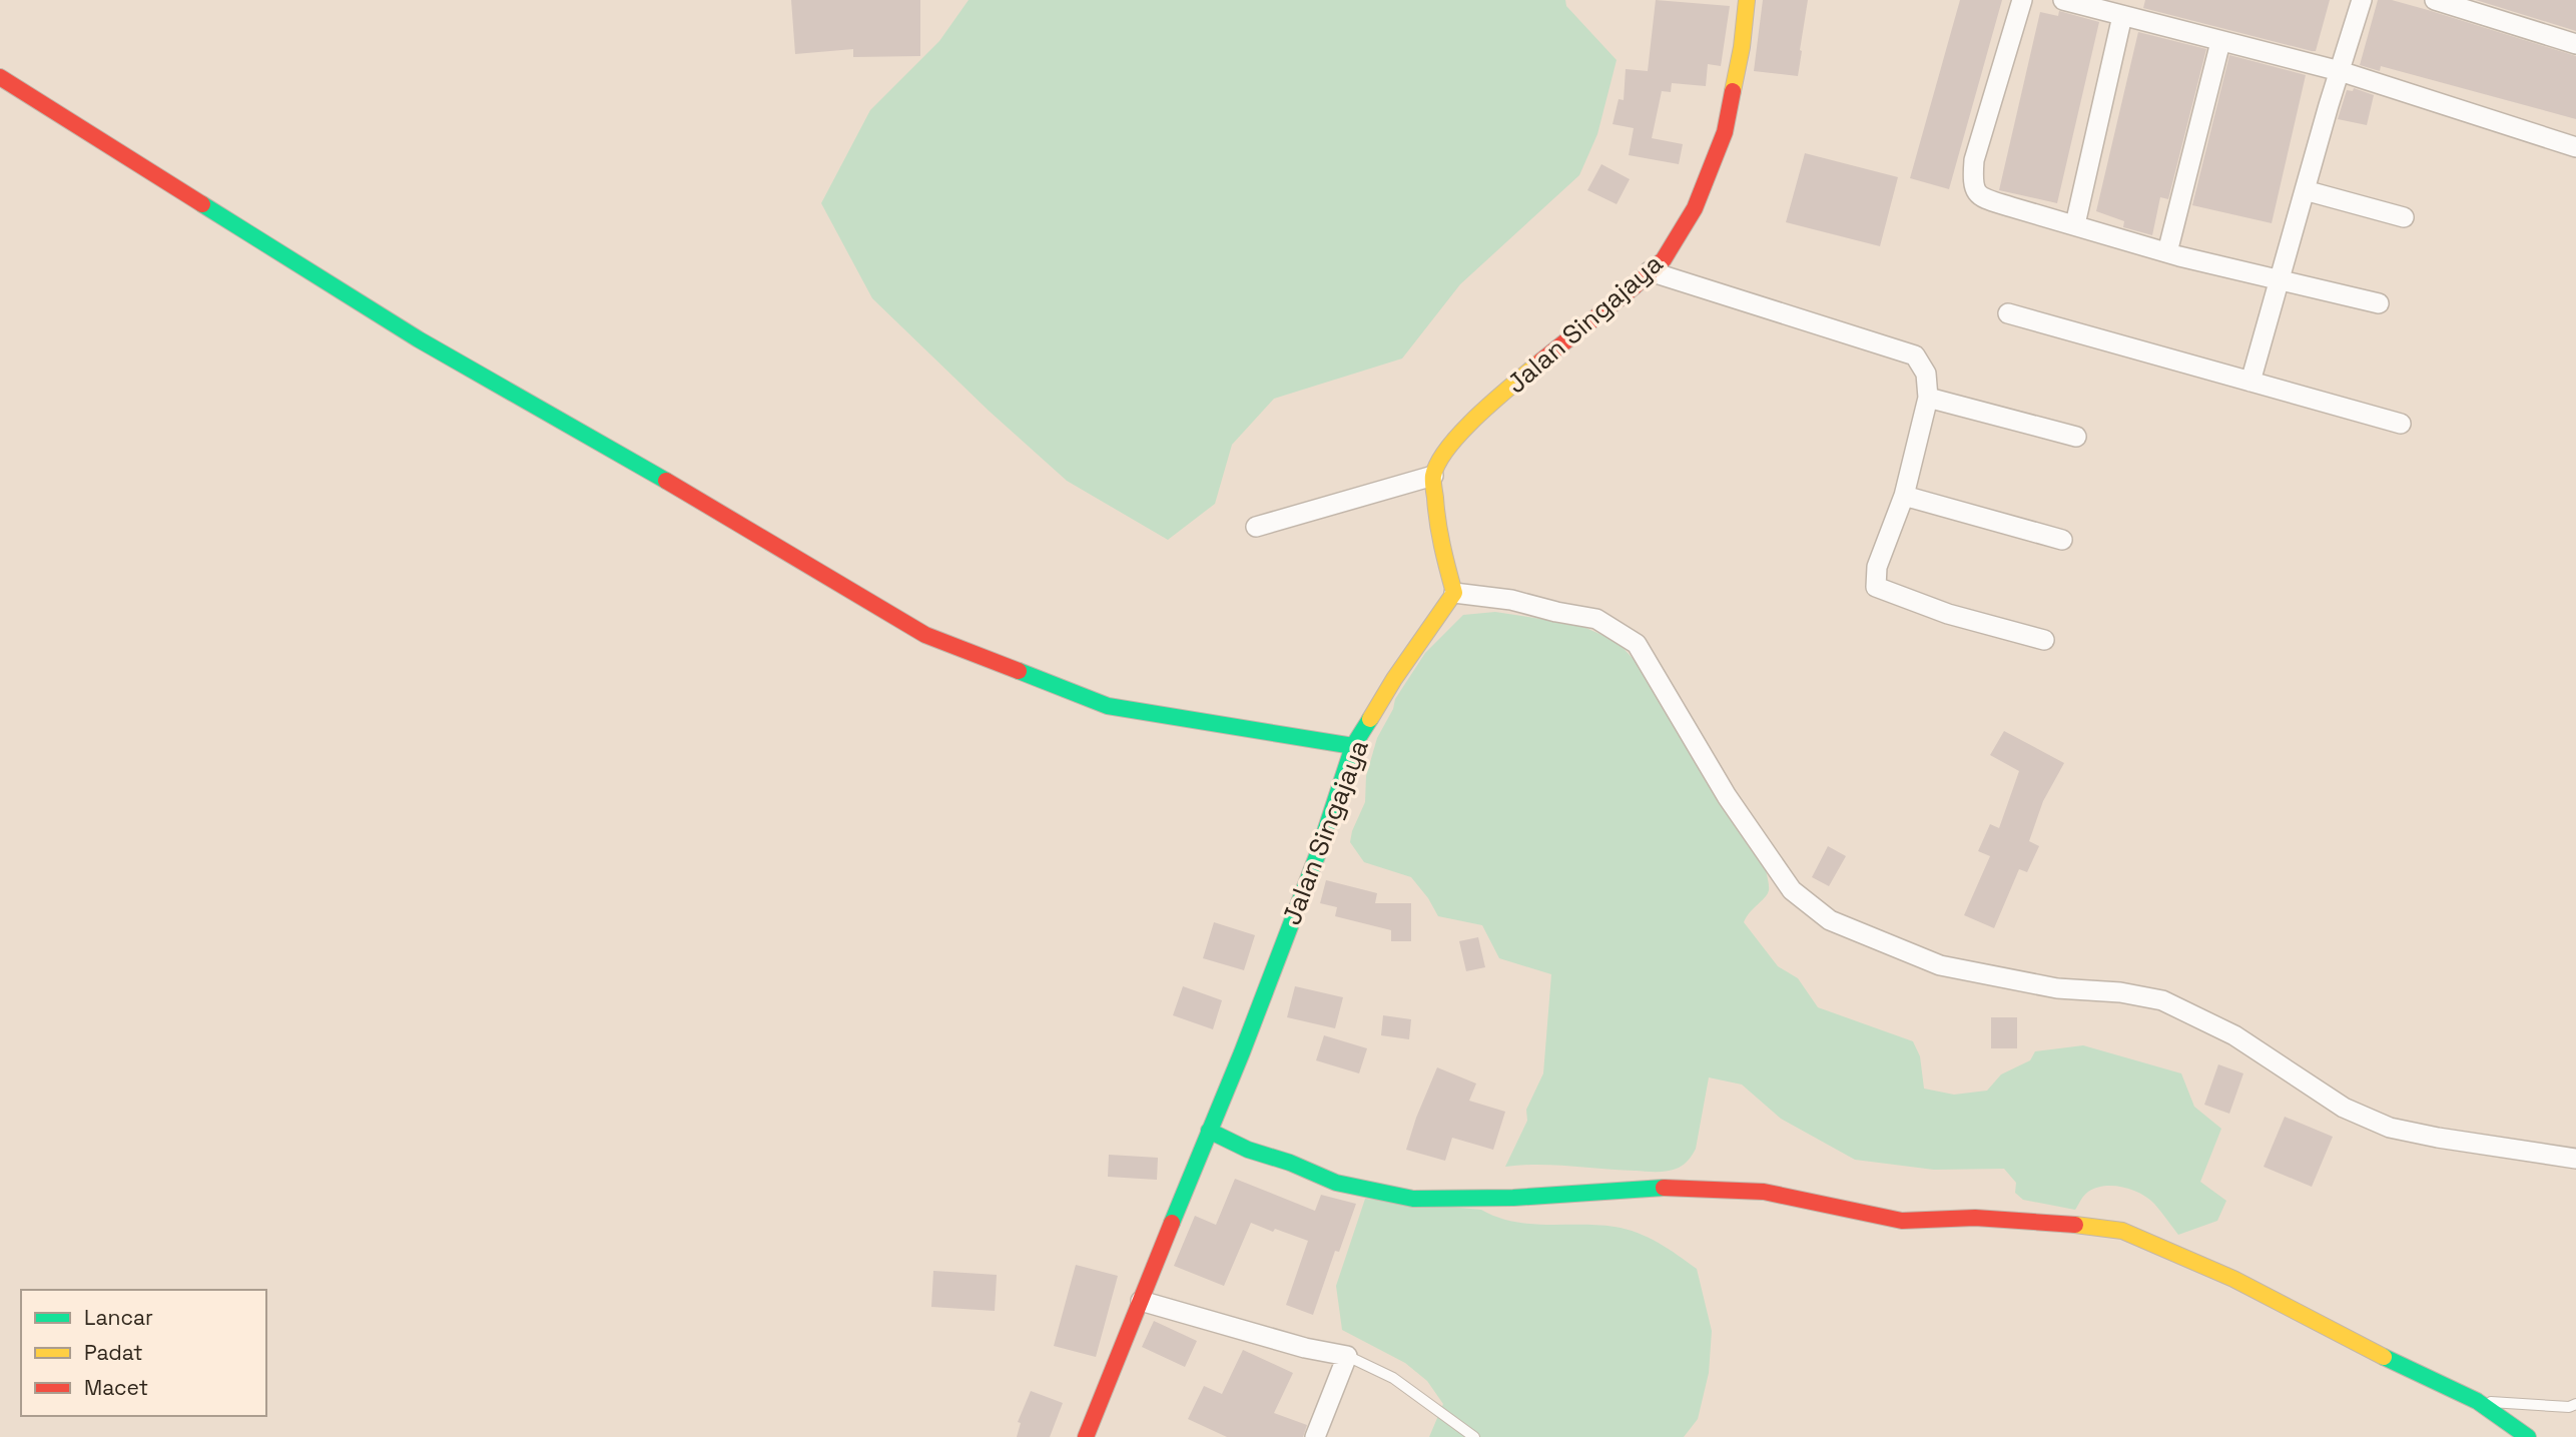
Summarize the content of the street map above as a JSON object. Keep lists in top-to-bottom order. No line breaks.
{"streets":{"street":["Jalan Singajaya"]},"legend":["Lancar","Padat","Macet"]}
